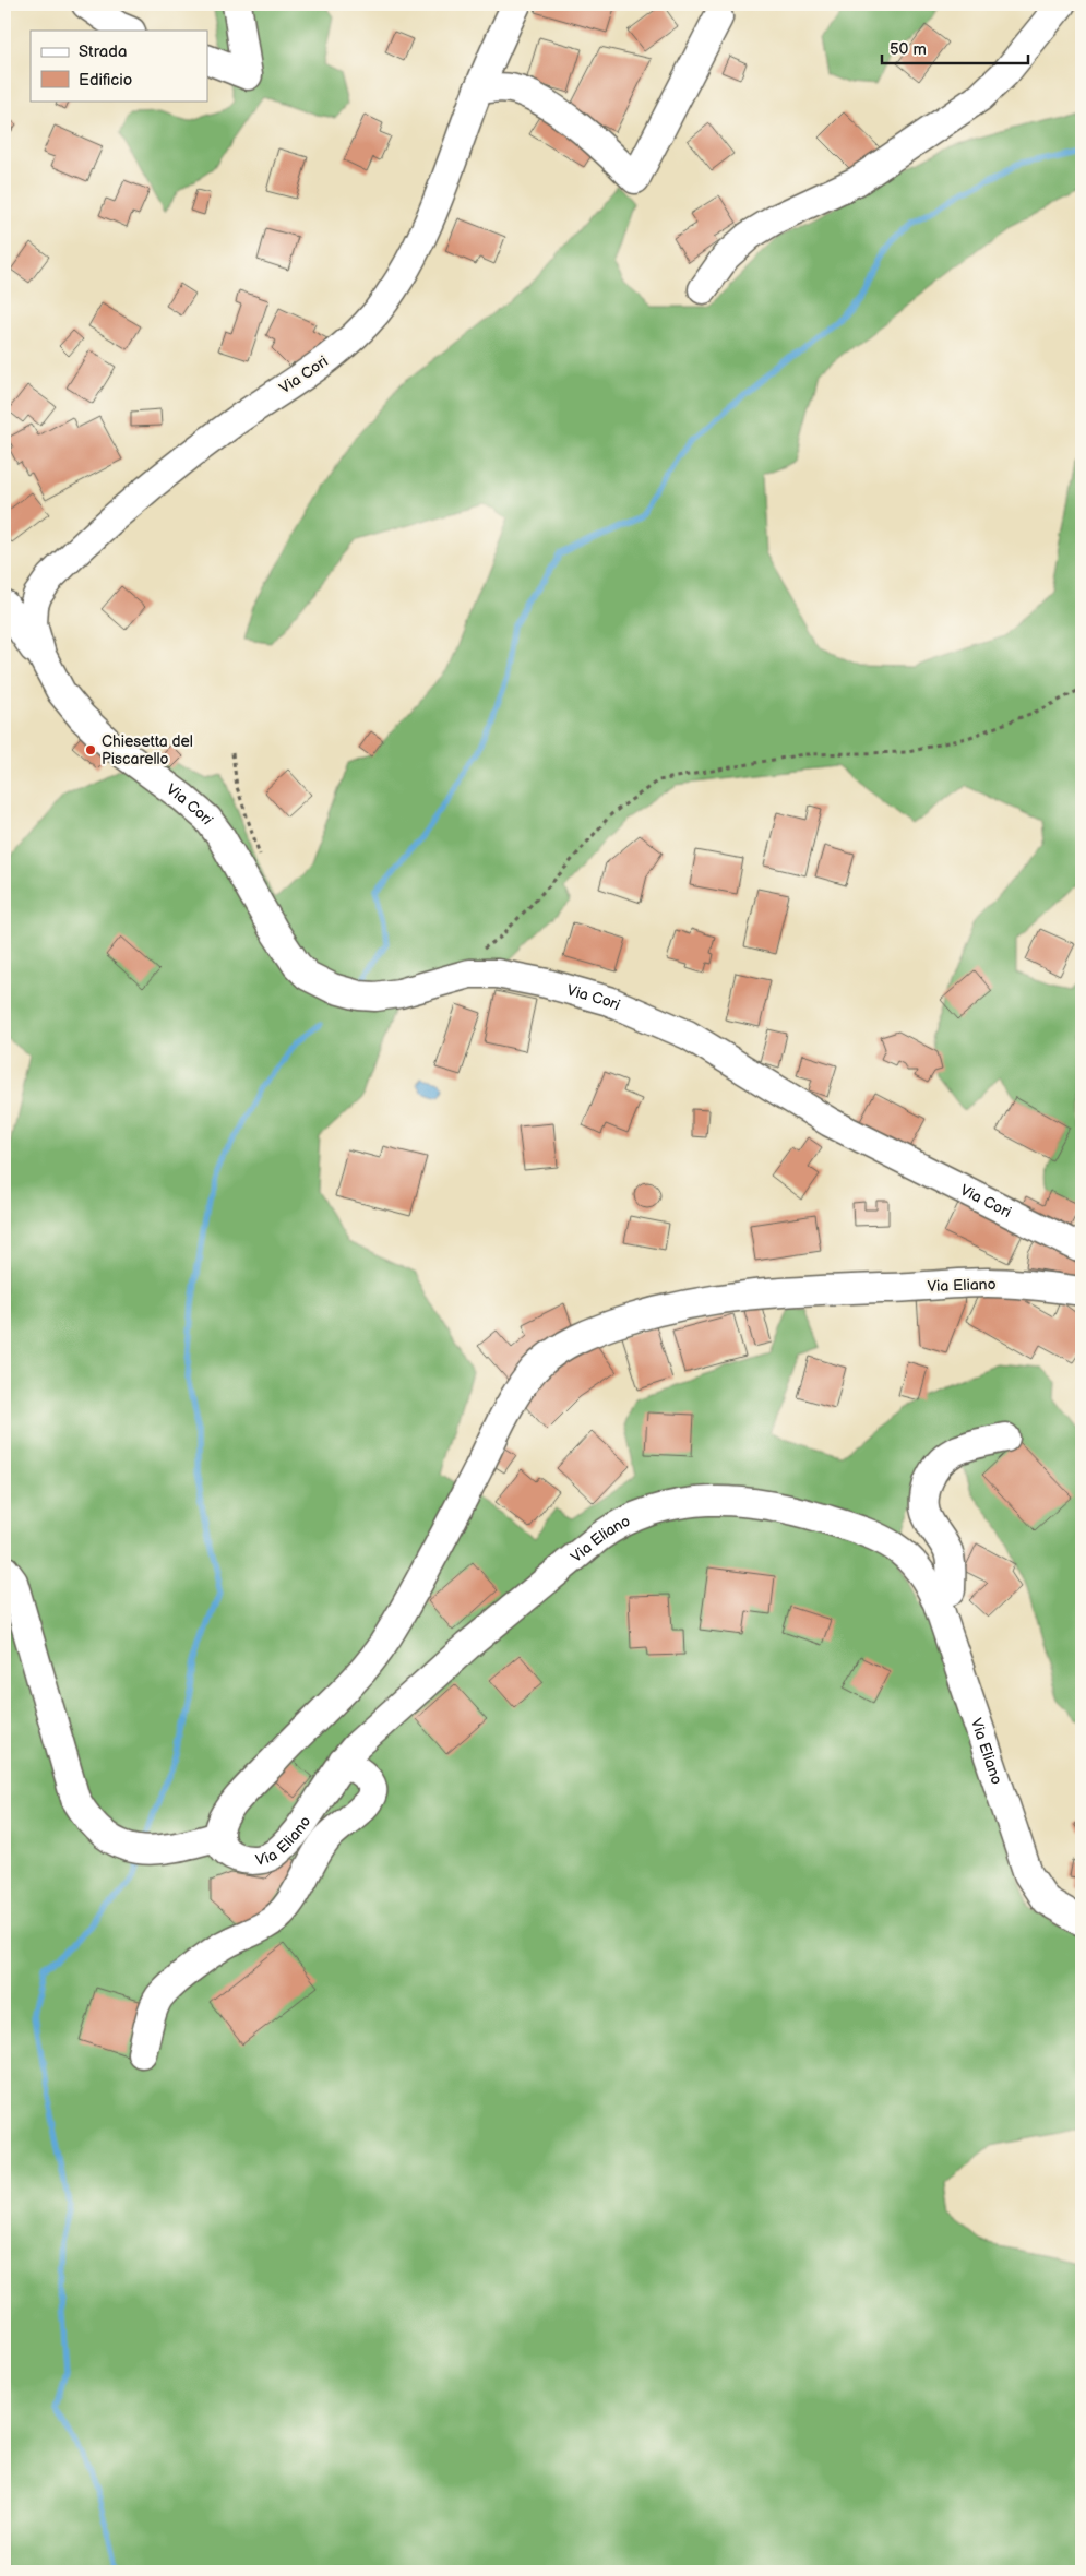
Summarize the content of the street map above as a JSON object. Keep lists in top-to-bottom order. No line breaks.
{"streets":{"street":["Via Cori","Via Eliano"]},"places":["Chiesetta del Piscarello"],"legend":["Strada","Edificio"],"scale_bar":"50 m"}
